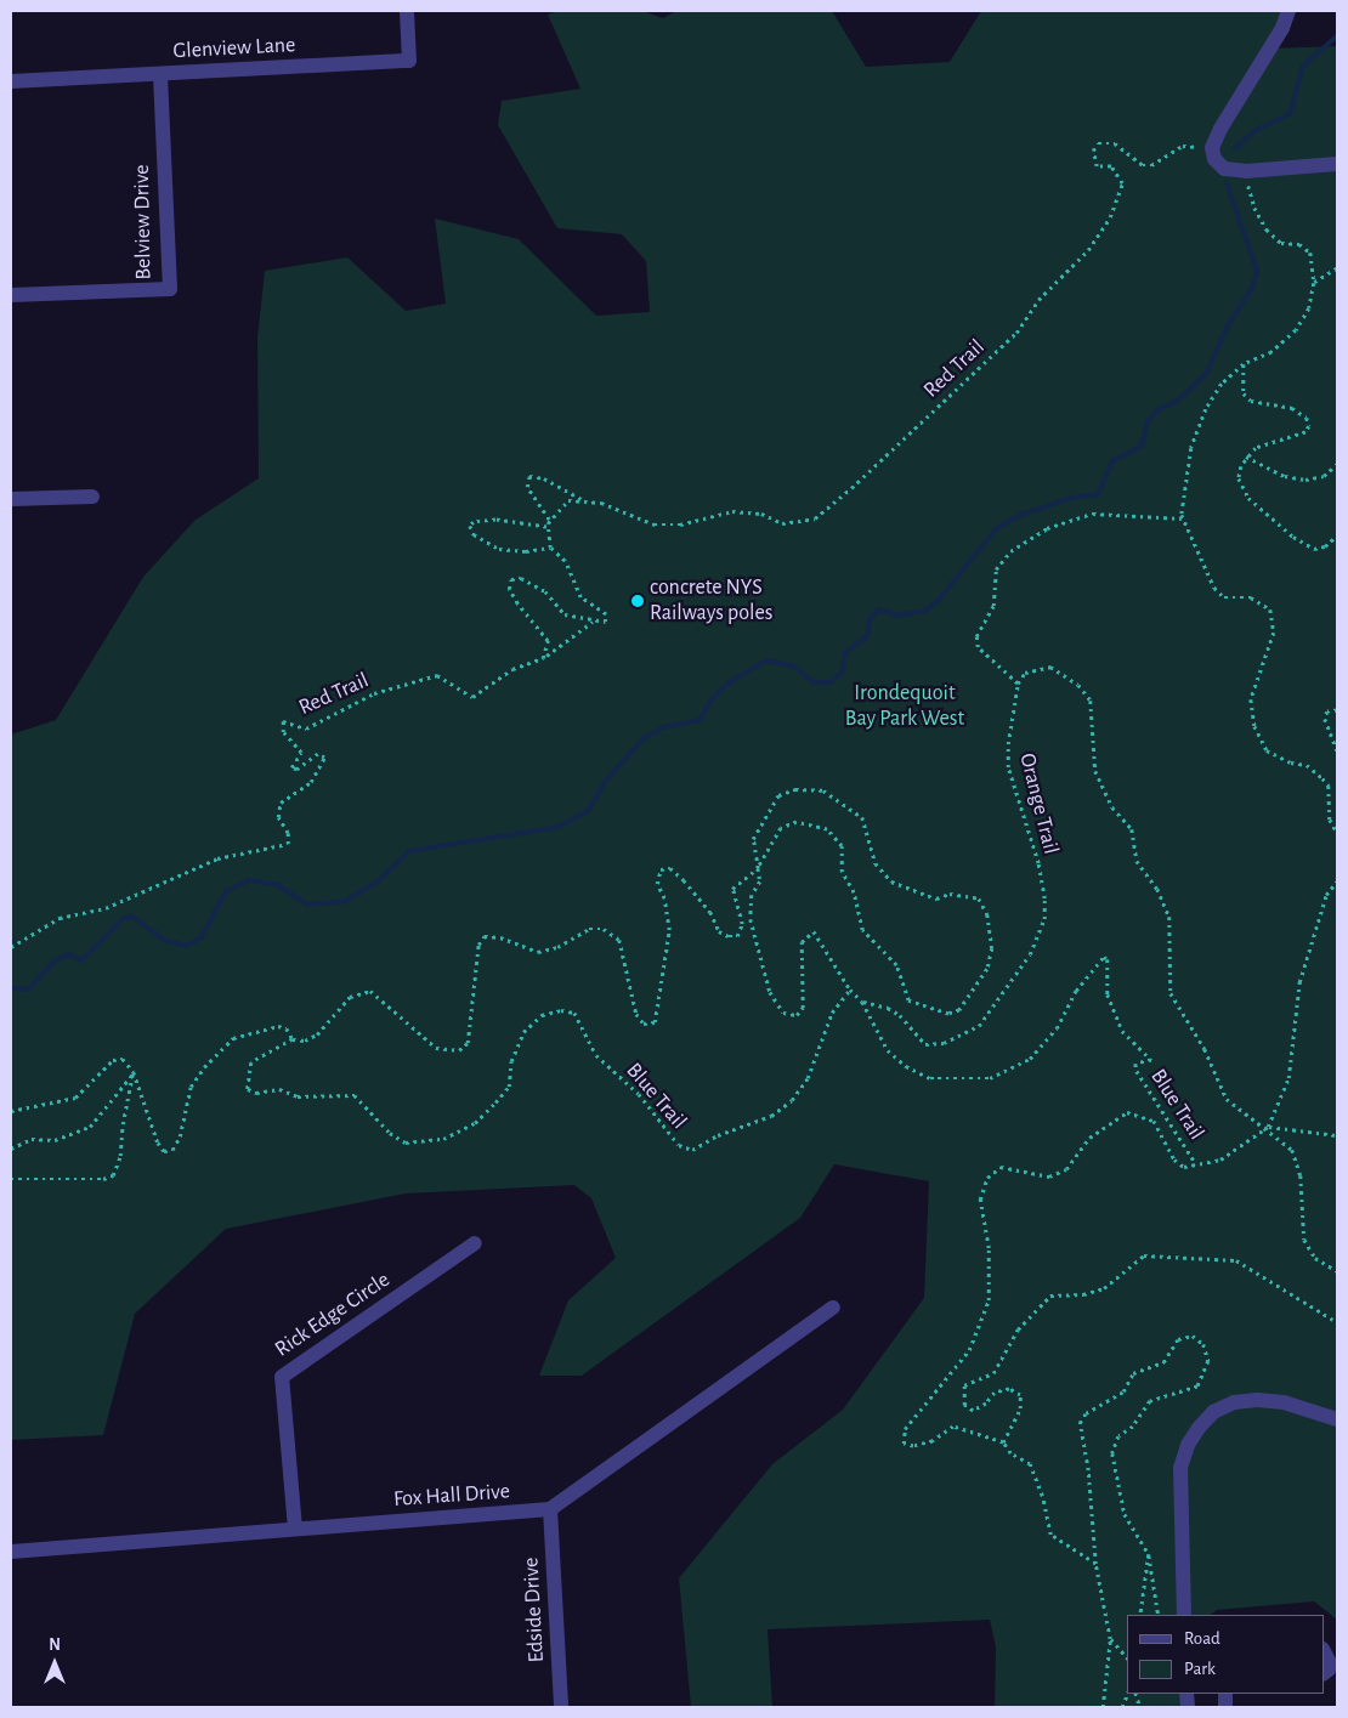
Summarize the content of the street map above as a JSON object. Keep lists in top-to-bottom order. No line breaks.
{"streets":{"street":["Glenview Lane","Belview Drive","Rick Edge Circle","Fox Hall Drive","Edside Drive"],"path":["Red Trail","Orange Trail","Blue Trail"]},"crossings":[["Glenview Lane","Belview Drive"],["Orange Trail","Blue Trail"],["Rick Edge Circle","Fox Hall Drive"],["Fox Hall Drive","Edside Drive"]],"parks":["Irondequoit Bay Park West"],"places":["concrete NYS Railways poles"],"legend":["Road","Park"],"north":"top"}
